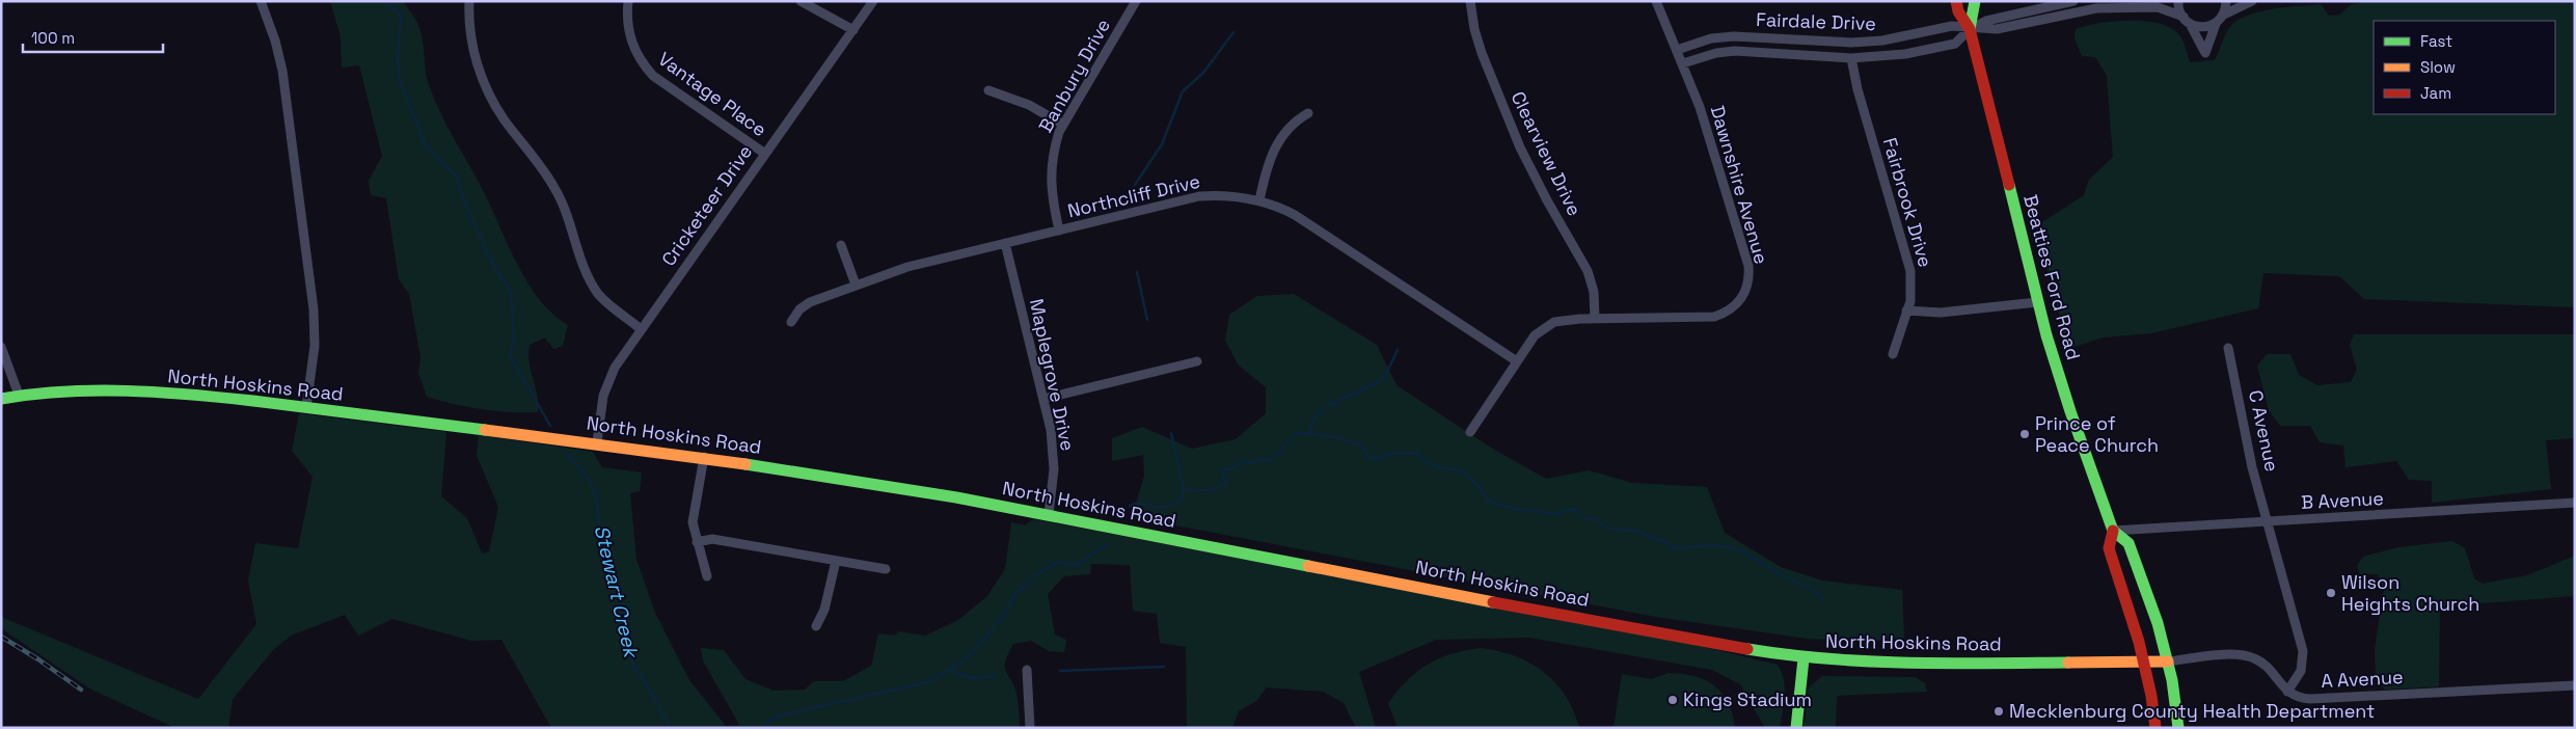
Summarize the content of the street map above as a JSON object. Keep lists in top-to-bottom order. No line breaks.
{"streets":{"street":["Fairdale Drive","Banbury Drive","Vantage Place","Clearview Drive","Dawnshire Avenue","Northcliff Drive","Fairbrook Drive","Cricketeer Drive","Beatties Ford Road","Maplegrove Drive","North Hoskins Road","C Avenue","B Avenue","A Avenue"]},"crossings":[["Fairdale Drive","Dawnshire Avenue"],["Fairdale Drive","Fairbrook Drive"],["Fairdale Drive","Beatties Ford Road"],["Banbury Drive","Northcliff Drive"],["Vantage Place","Cricketeer Drive"],["Clearview Drive","Dawnshire Avenue"],["Dawnshire Avenue","Northcliff Drive"],["Northcliff Drive","Maplegrove Drive"],["Cricketeer Drive","North Hoskins Road"],["Beatties Ford Road","North Hoskins Road"],["Beatties Ford Road","B Avenue"],["Maplegrove Drive","North Hoskins Road"],["C Avenue","B Avenue"],["C Avenue","A Avenue"]],"water":["Stewart Creek"],"places":["Prince of Peace Church","Wilson Heights Church","Kings Stadium","Mecklenburg County Health Department"],"legend":["Fast","Slow","Jam"],"scale_bar":"100 m"}
